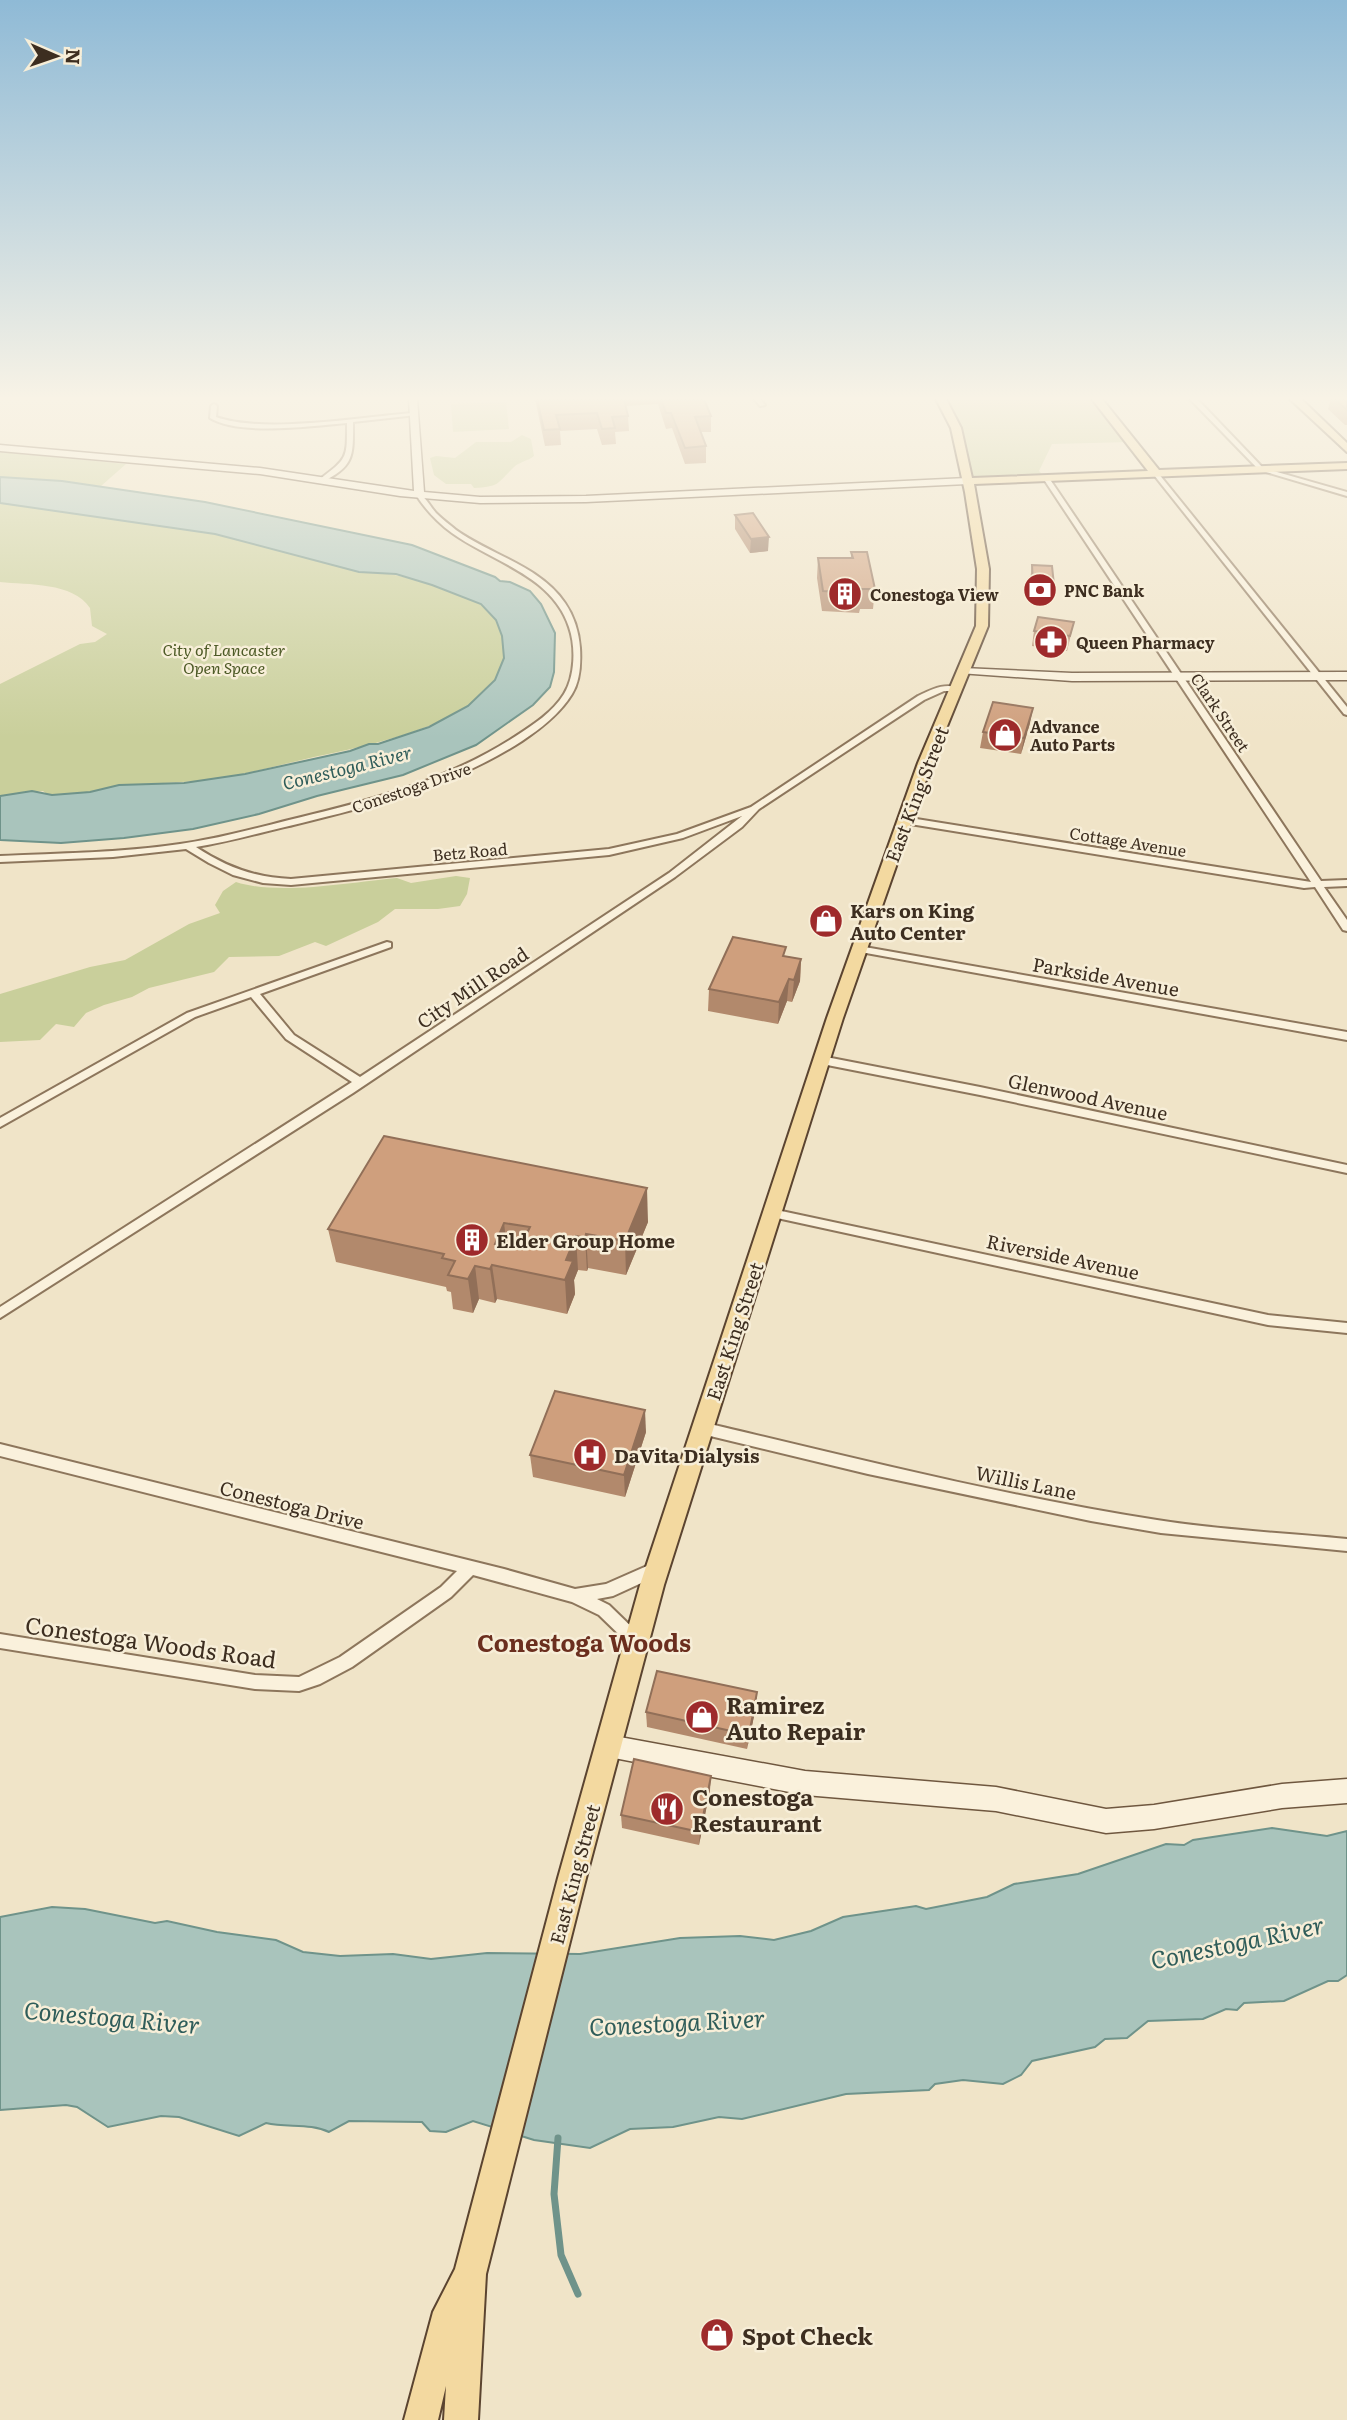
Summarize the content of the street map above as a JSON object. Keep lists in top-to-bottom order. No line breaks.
{"streets":{"main road":["East King Street"],"street":["Clark Street","Conestoga Drive","Cottage Avenue","Betz Road","Parkside Avenue","City Mill Road","Glenwood Avenue","Riverside Avenue","Willis Lane","Conestoga Woods Road"]},"crossings":[["Clark Street","Cottage Avenue"],["Conestoga Drive","East King Street"],["Conestoga Drive","Betz Road"],["Conestoga Drive","Conestoga Woods Road"],["East King Street","Cottage Avenue"],["East King Street","Parkside Avenue"],["East King Street","City Mill Road"],["East King Street","Glenwood Avenue"],["East King Street","Riverside Avenue"],["East King Street","Willis Lane"],["Betz Road","City Mill Road"]],"districts":["Conestoga Woods"],"water":["Conestoga River"],"parks":["City of Lancaster Open Space"],"places":{"bank":["PNC Bank"],"building":["Conestoga View","Elder Group Home"],"pharmacy":["Queen Pharmacy"],"shop":["Advance Auto Parts","Kars on King Auto Center","Ramirez Auto Repair","Spot Check"],"hospital":["DaVita Dialysis"],"restaurant":["Conestoga Restaurant"]},"north":"right"}
